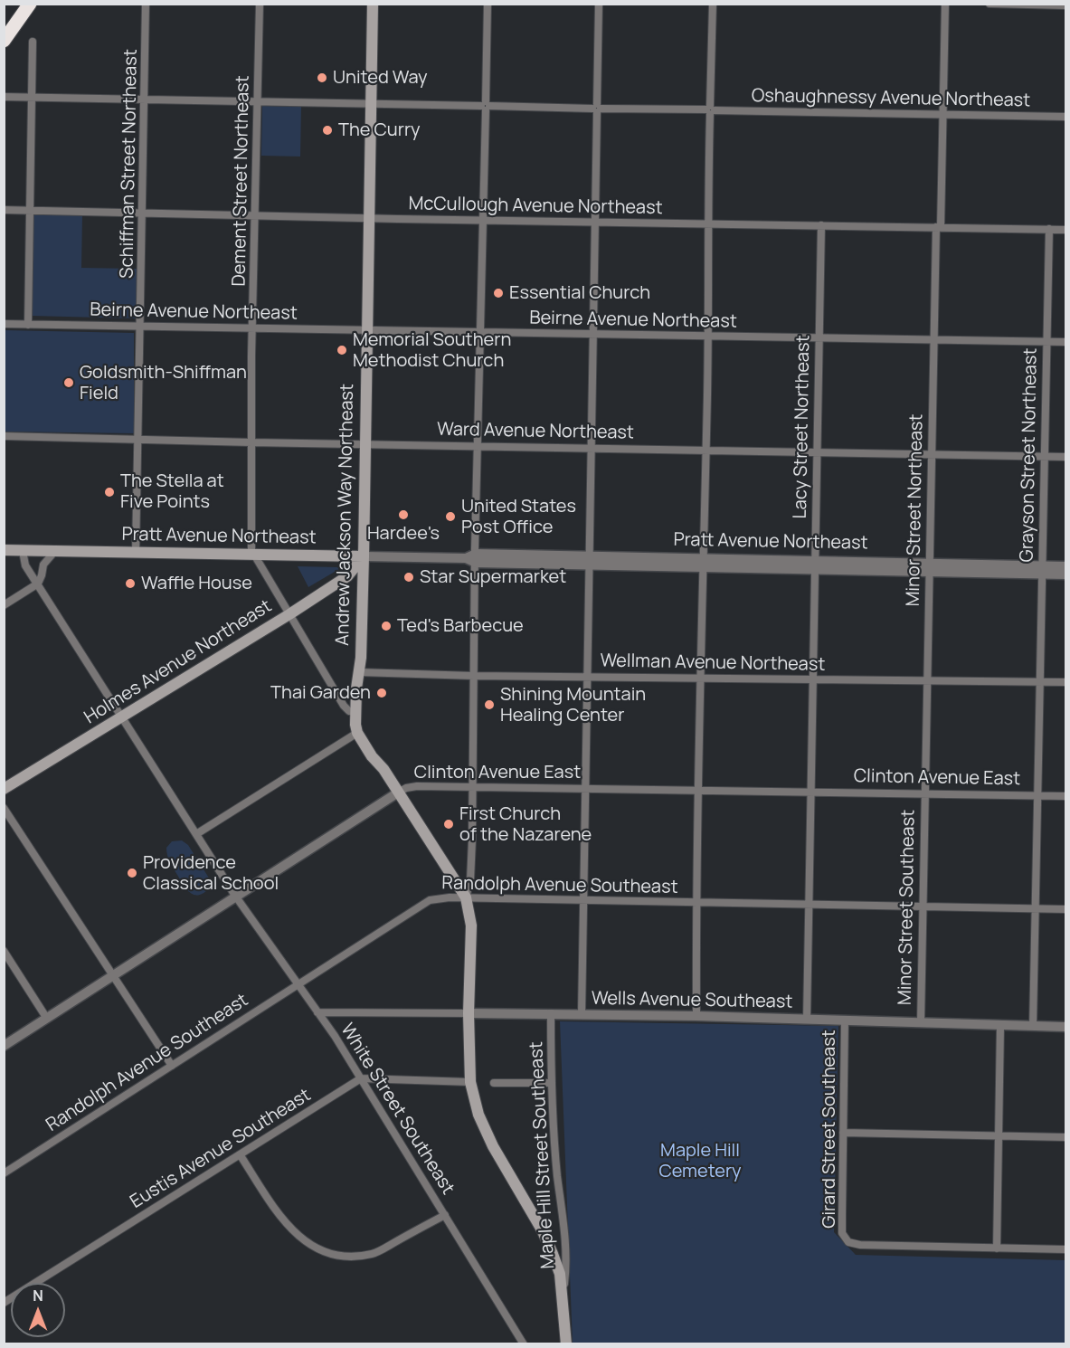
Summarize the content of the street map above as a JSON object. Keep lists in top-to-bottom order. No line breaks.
{"streets":{"main road":["Andrew Jackson Way Northeast","Pratt Avenue Northeast","Holmes Avenue Northeast"],"street":["Oshaughnessy Avenue Northeast","Schiffman Street Northeast","Dement Street Northeast","McCullough Avenue Northeast","Beirne Avenue Northeast","Lacy Street Northeast","Ward Avenue Northeast","Grayson Street Northeast","Minor Street Northeast","Wellman Avenue Northeast","Clinton Avenue East","Randolph Avenue Southeast","Minor Street Southeast","Wells Avenue Southeast","White Street Southeast","Girard Street Southeast","Eustis Avenue Southeast","Maple Hill Street Southeast"]},"crossings":[["Oshaughnessy Avenue Northeast","Schiffman Street Northeast"],["Oshaughnessy Avenue Northeast","Dement Street Northeast"],["Oshaughnessy Avenue Northeast","Minor Street Northeast"],["Oshaughnessy Avenue Northeast","Andrew Jackson Way Northeast"],["Schiffman Street Northeast","McCullough Avenue Northeast"],["Schiffman Street Northeast","Beirne Avenue Northeast"],["Schiffman Street Northeast","Ward Avenue Northeast"],["Schiffman Street Northeast","Pratt Avenue Northeast"],["Dement Street Northeast","McCullough Avenue Northeast"],["Dement Street Northeast","Beirne Avenue Northeast"],["Dement Street Northeast","Ward Avenue Northeast"],["Dement Street Northeast","Pratt Avenue Northeast"],["McCullough Avenue Northeast","Lacy Street Northeast"],["McCullough Avenue Northeast","Grayson Street Northeast"],["McCullough Avenue Northeast","Minor Street Northeast"],["McCullough Avenue Northeast","Andrew Jackson Way Northeast"],["Beirne Avenue Northeast","Lacy Street Northeast"],["Beirne Avenue Northeast","Grayson Street Northeast"],["Beirne Avenue Northeast","Minor Street Northeast"],["Beirne Avenue Northeast","Andrew Jackson Way Northeast"],["Lacy Street Northeast","Ward Avenue Northeast"],["Lacy Street Northeast","Pratt Avenue Northeast"],["Lacy Street Northeast","Wellman Avenue Northeast"],["Lacy Street Northeast","Clinton Avenue East"],["Lacy Street Northeast","Randolph Avenue Southeast"],["Lacy Street Northeast","Wells Avenue Southeast"],["Ward Avenue Northeast","Grayson Street Northeast"],["Ward Avenue Northeast","Minor Street Northeast"],["Ward Avenue Northeast","Andrew Jackson Way Northeast"],["Grayson Street Northeast","Pratt Avenue Northeast"],["Grayson Street Northeast","Wellman Avenue Northeast"],["Grayson Street Northeast","Clinton Avenue East"],["Grayson Street Northeast","Randolph Avenue Southeast"],["Grayson Street Northeast","Wells Avenue Southeast"],["Minor Street Northeast","Pratt Avenue Northeast"],["Minor Street Northeast","Wellman Avenue Northeast"],["Minor Street Northeast","Clinton Avenue East"],["Minor Street Northeast","Minor Street Southeast"],["Andrew Jackson Way Northeast","Pratt Avenue Northeast"],["Andrew Jackson Way Northeast","Holmes Avenue Northeast"],["Andrew Jackson Way Northeast","Wellman Avenue Northeast"],["Pratt Avenue Northeast","Holmes Avenue Northeast"],["Pratt Avenue Northeast","White Street Southeast"],["Holmes Avenue Northeast","White Street Southeast"],["Clinton Avenue East","Minor Street Southeast"],["Clinton Avenue East","White Street Southeast"],["Randolph Avenue Southeast","Minor Street Southeast"],["Randolph Avenue Southeast","White Street Southeast"],["Minor Street Southeast","Wells Avenue Southeast"],["Wells Avenue Southeast","White Street Southeast"],["Wells Avenue Southeast","Girard Street Southeast"],["Wells Avenue Southeast","Maple Hill Street Southeast"],["White Street Southeast","Eustis Avenue Southeast"]],"parks":["Maple Hill Cemetery"],"places":["United Way","The Curry","Essential Church","Memorial Southern Methodist Church","Goldsmith-Shiffman Field","The Stella at Five Points","Hardee's","United States Post Office","Star Supermarket","Waffle House","Ted's Barbecue","Thai Garden","Shining Mountain Healing Center","First Church of the Nazarene","Providence Classical School"],"north":"top"}
